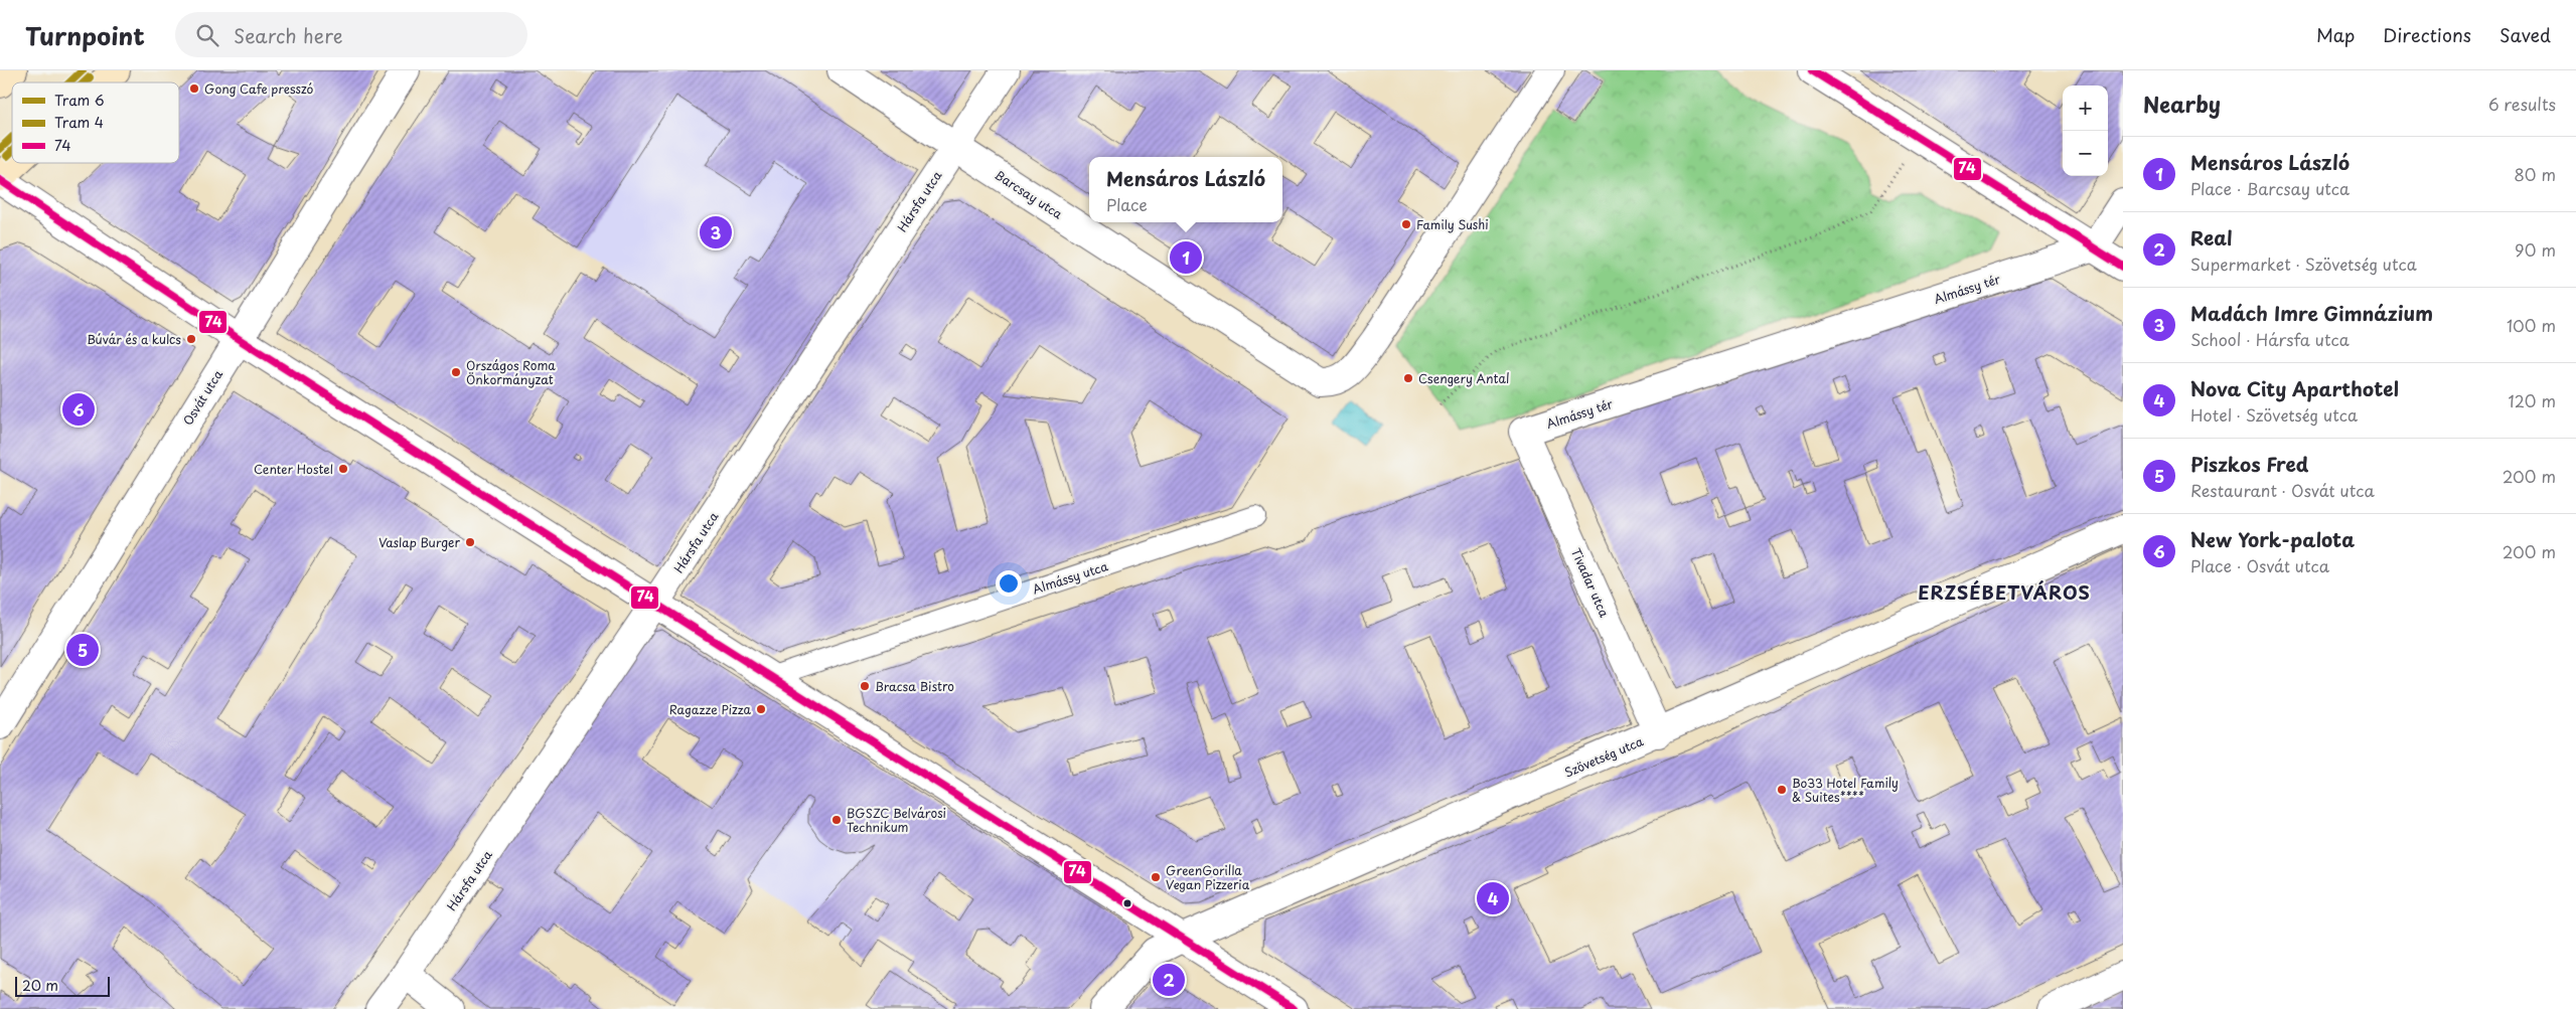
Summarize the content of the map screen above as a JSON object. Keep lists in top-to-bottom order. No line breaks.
{"streets":{"street":["Barcsay utca","Hársfa utca","Almássy tér","Osvát utca","Almássy utca","Tivadar utca","Szövetség utca"]},"crossings":[["Barcsay utca","Hársfa utca"],["Almássy tér","Tivadar utca"],["Tivadar utca","Szövetség utca"]],"districts":["ERZSÉBETVÁROS"],"places":["Gong Cafe presszó","Family Sushi","Búvár és a kulcs","Országos Roma Önkormányzat","Csengery Antal","Center Hostel","Vaslap Burger","Bracsa Bistro","Ragazze Pizza","Bo33 Hotel Family & Suites****","BGSZC Belvárosi Technikum","GreenGorilla Vegan Pizzeria"],"lines":["tram line 6","transit line 74","tram line 4"],"legend":["Tram 6","Tram 4","74"],"scale_bar":"20 m","page":{"header":"Turnpoint","search":"Search here","nav":["Map","Directions","Saved"],"heading":["Nearby","6 results"],"map_buttons":["+","−"],"list":[{"mark":"1","name":"Mensáros László","note":"Place · Barcsay utca","value":"80 m"},{"mark":"2","name":"Real","note":"Supermarket · Szövetség utca","value":"90 m"},{"mark":"3","name":"Madách Imre Gimnázium","note":"School · Hársfa utca","value":"100 m"},{"mark":"4","name":"Nova City Aparthotel","note":"Hotel · Szövetség utca","value":"120 m"},{"mark":"5","name":"Piszkos Fred","note":"Restaurant · Osvát utca","value":"200 m"},{"mark":"6","name":"New York-palota","note":"Place · Osvát utca","value":"200 m"}],"popup":["Mensáros László","Place"],"pins":["3","1","6","5","4","2"],"scale":"20 m"}}
